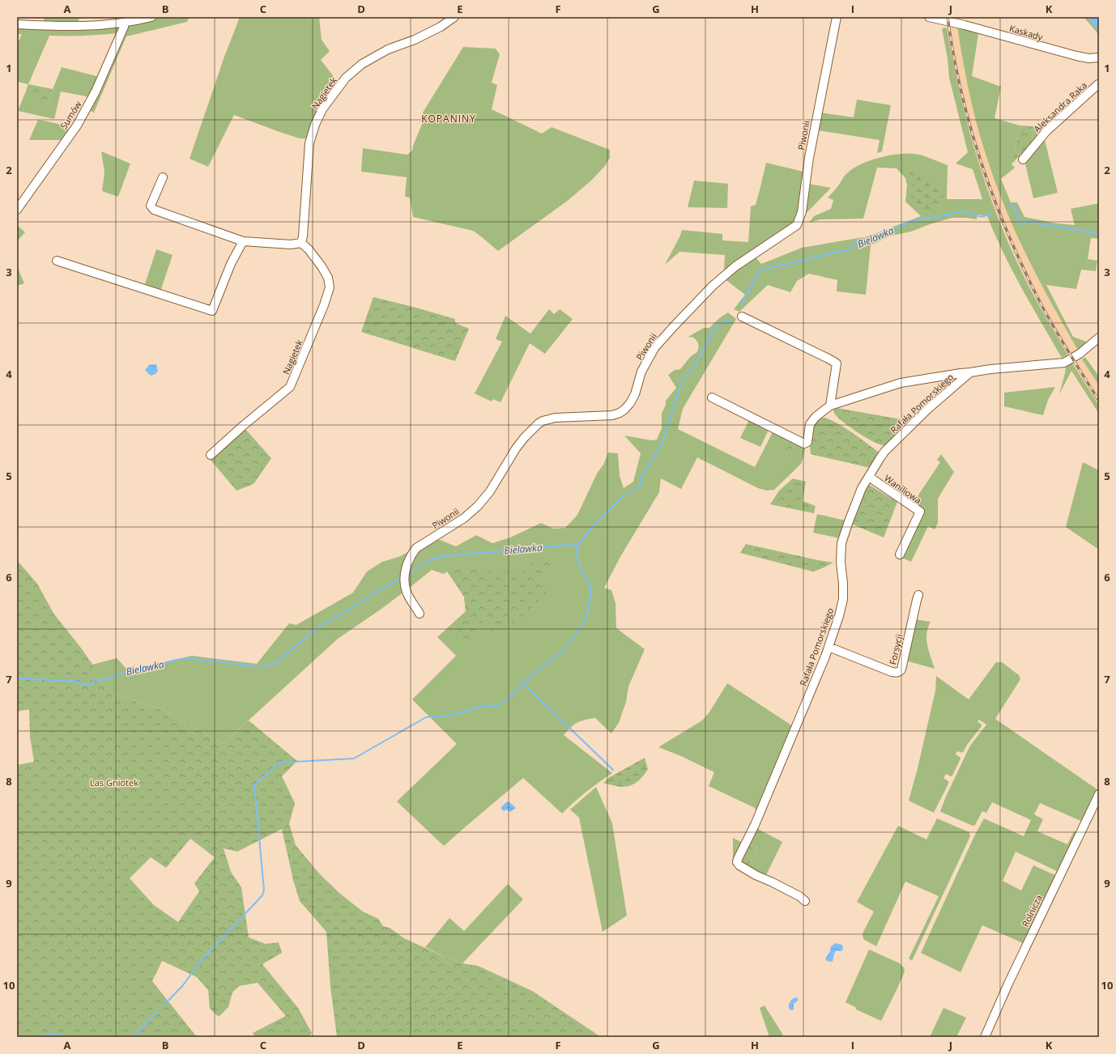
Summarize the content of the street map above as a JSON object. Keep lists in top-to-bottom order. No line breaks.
{"streets":{"street":["Kaskady","Nagietek","Aleksandra Raka","Sumów","Piwonii","Rafała Pomorskiego","Waniliowa","Forsycji","Rolnicza"]},"crossings":[["Rafała Pomorskiego","Waniliowa"],["Rafała Pomorskiego","Forsycji"]],"districts":["KOPANINY"],"water":["Bielawka"],"parks":["Las Gniotek"],"grid":{"columns":["A","B","C","D","E","F","G","H","I","J","K"],"rows":["1","2","3","4","5","6","7","8","9","10"]}}
